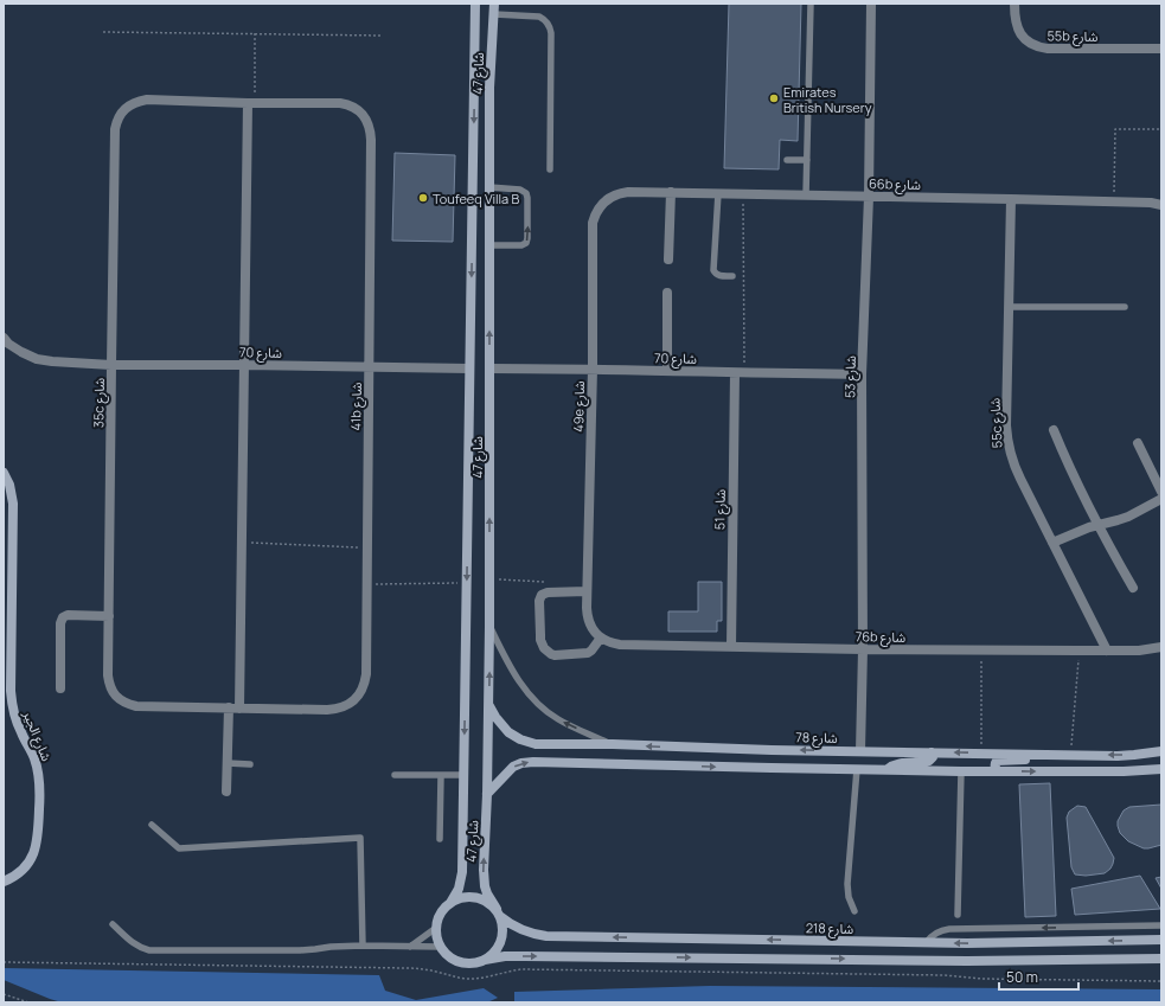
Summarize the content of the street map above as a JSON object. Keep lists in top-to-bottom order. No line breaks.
{"streets":{"street":["55b شارع","شارع 47","66b شارع","شارع 70","شارع 53","35c شارع","41b شارع","49e شارع","55c شارع","شارع 51","76b شارع","شارع الجير","شارع 78","شارع 218"]},"crossings":[["شارع 47","شارع 70"],["شارع 47","شارع 78"],["شارع 47","شارع 218"],["66b شارع","شارع 53"],["66b شارع","49e شارع"],["66b شارع","55c شارع"],["شارع 70","شارع 53"],["شارع 70","35c شارع"],["شارع 70","41b شارع"],["شارع 70","49e شارع"],["شارع 70","شارع 51"],["شارع 53","76b شارع"],["شارع 53","شارع 78"],["35c شارع","41b شارع"],["49e شارع","76b شارع"],["55c شارع","76b شارع"],["شارع 51","76b شارع"]],"places":["Emirates British Nursery","Toufeeq Villa B"],"scale_bar":"50 m"}
